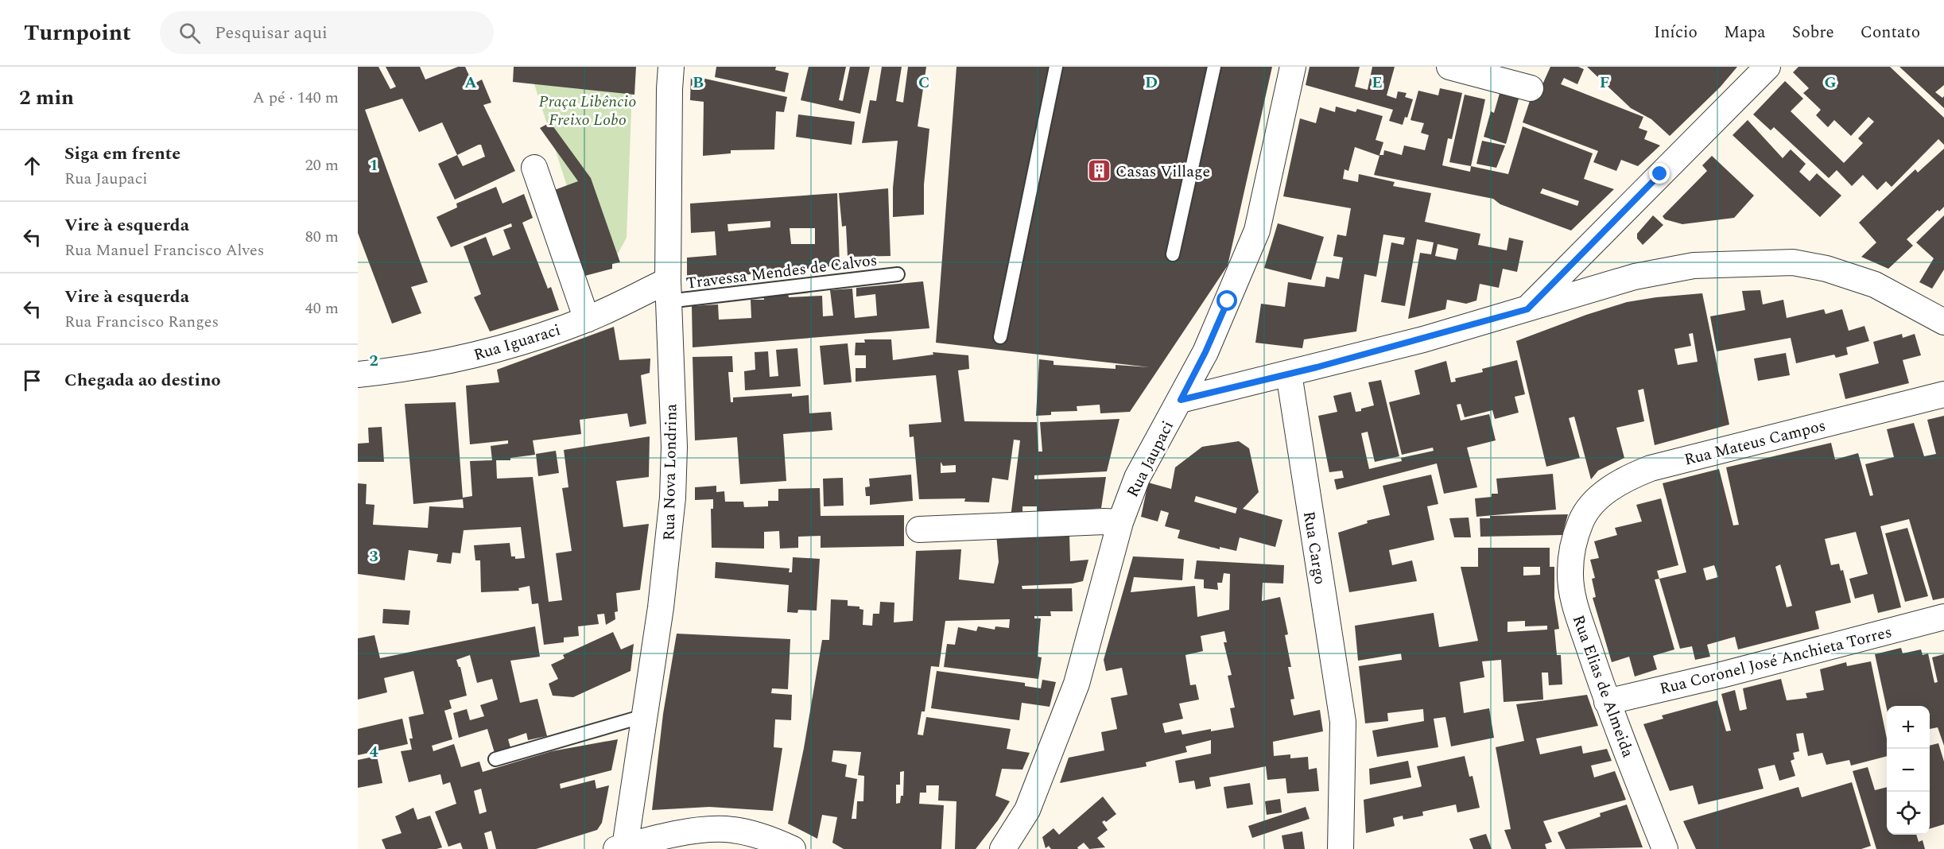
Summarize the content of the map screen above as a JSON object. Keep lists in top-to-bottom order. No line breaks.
{"streets":{"street":["Rua Iguaraci","Rua Mateus Campos","Rua Jaupaci","Rua Nova Londrina","Rua Cargo","Rua Coronel José Anchieta Torres","Rua Elias de Almeida"],"lane":["Travessa Mendes de Calvos"]},"crossings":[["Travessa Mendes de Calvos","Rua Iguaraci"],["Travessa Mendes de Calvos","Rua Nova Londrina"],["Rua Iguaraci","Rua Nova Londrina"],["Rua Mateus Campos","Rua Elias de Almeida"],["Rua Coronel José Anchieta Torres","Rua Elias de Almeida"]],"parks":["Praça Libêncio Freixo Lobo"],"places":{"building":["Casas Village"]},"page":{"header":"Turnpoint","search":"Pesquisar aqui","nav":["Início","Mapa","Sobre","Contato"],"heading":["2 min","A pé · 140 m"],"list":[["Siga em frente","Rua Jaupaci","20 m"],["Vire à esquerda","Rua Manuel Francisco Alves","80 m"],["Vire à esquerda","Rua Francisco Ranges","40 m"],"Chegada ao destino"],"map_buttons":["+","−"]},"grid":{"columns":["A","B","C","D","E","F","G"],"rows":["1","2","3","4"]}}
